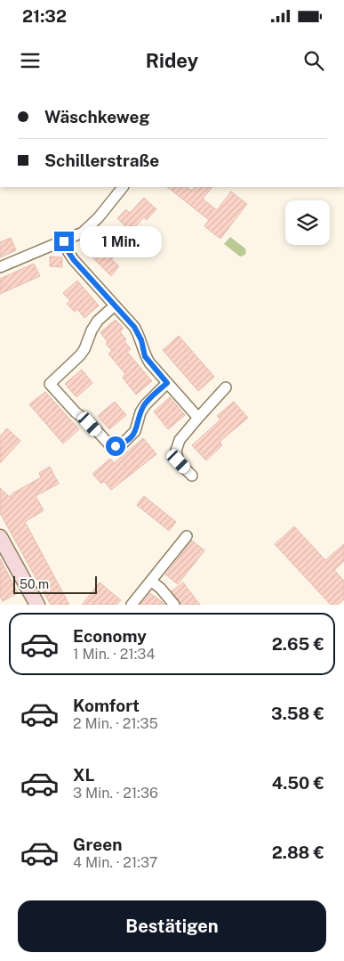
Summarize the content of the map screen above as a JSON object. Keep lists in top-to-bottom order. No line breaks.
{"scale_bar":"50 m","page":{"status":"21:32","header":"Ridey","banner":["Wäschkeweg","Schillerstraße"],"bubble":"1 Min.","scale":"50 m","list":[{"name":"Economy","note":"1 Min. · 21:34","value":"2.65 €"},{"name":"Komfort","note":"2 Min. · 21:35","value":"3.58 €"},{"name":"XL","note":"3 Min. · 21:36","value":"4.50 €"},{"name":"Green","note":"4 Min. · 21:37","value":"2.88 €"}],"buttons":"Bestätigen"}}
